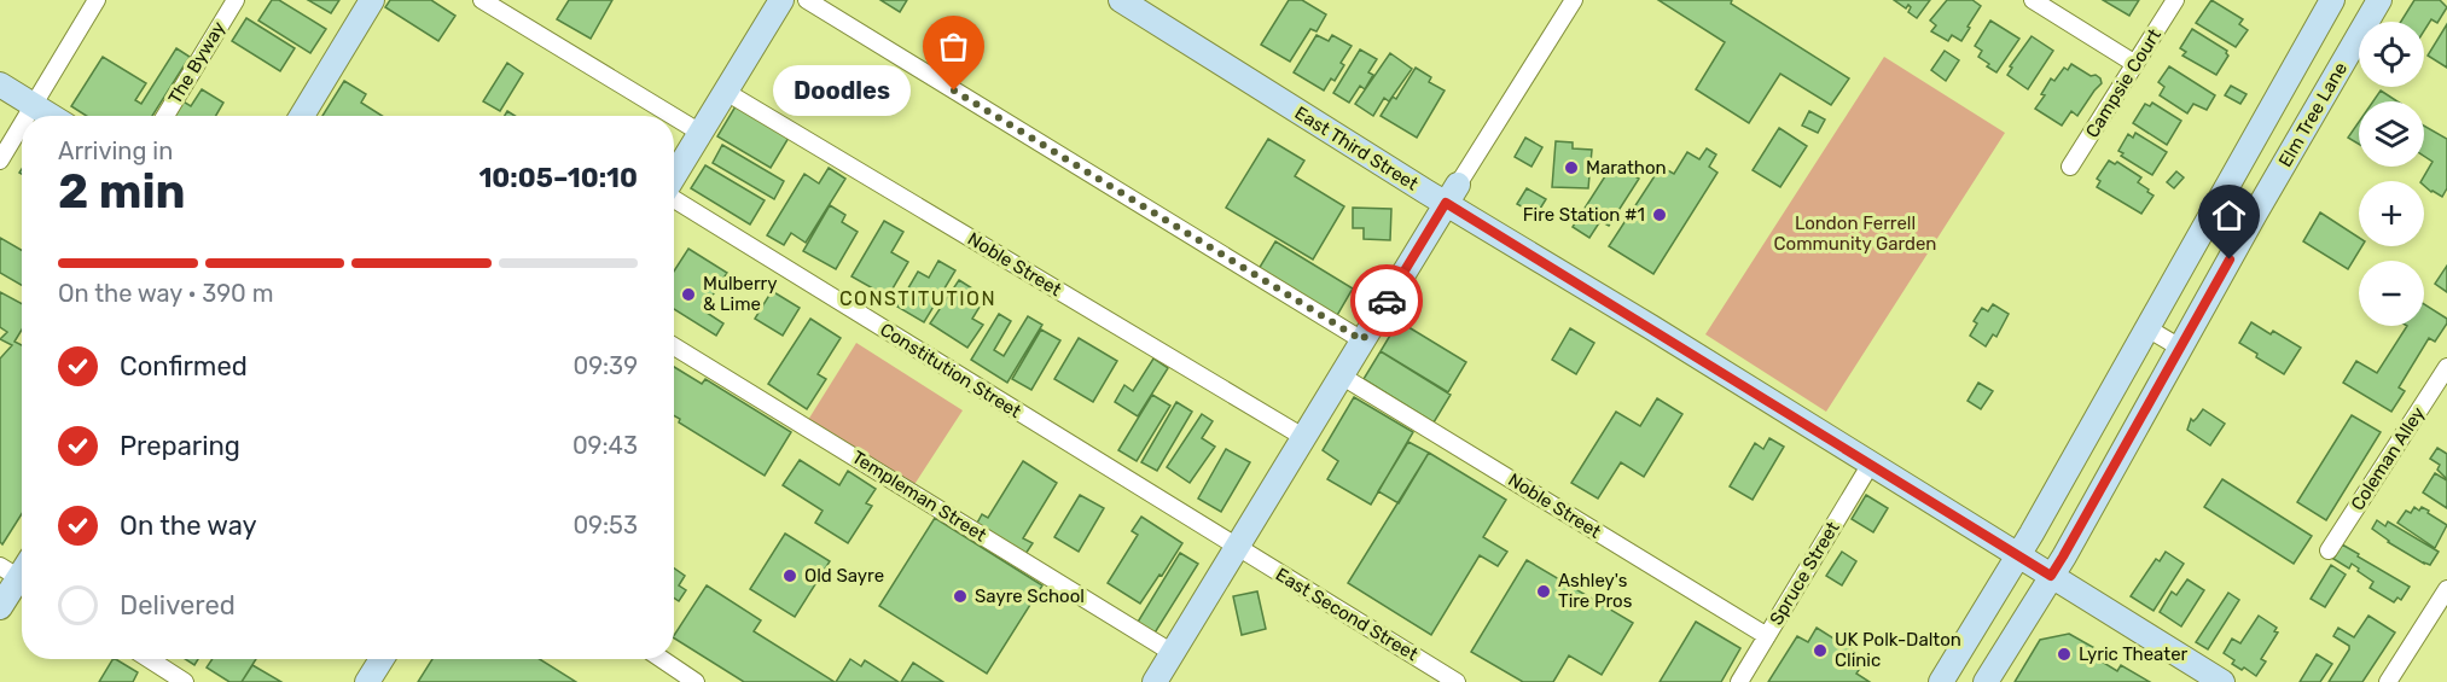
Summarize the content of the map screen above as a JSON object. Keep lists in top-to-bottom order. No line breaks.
{"streets":{"street":["The Byway","Campsie Court","Elm Tree Lane","East Third Street","Noble Street","Constitution Street","Coleman Alley","Templeman Street","Spruce Street","East Second Street"]},"crossings":[["Elm Tree Lane","East Third Street"],["East Third Street","Spruce Street"],["Noble Street","Spruce Street"],["Constitution Street","East Second Street"]],"districts":["CONSTITUTION"],"parks":["London Ferrell Community Garden"],"places":["Doodles","Marathon","Fire Station #1","Mulberry & Lime","Old Sayre","Ashley's Tire Pros","Sayre School","UK Polk-Dalton Clinic","Lyric Theater"],"page":{"map_buttons":["+","−"],"bubble":"Doodles","heading":["2 min","Arriving in","10:05–10:10"],"bar":"On the way · 390 m","list":[["Confirmed","09:39"],["Preparing","09:43"],["On the way","09:53"],"Delivered"]}}
